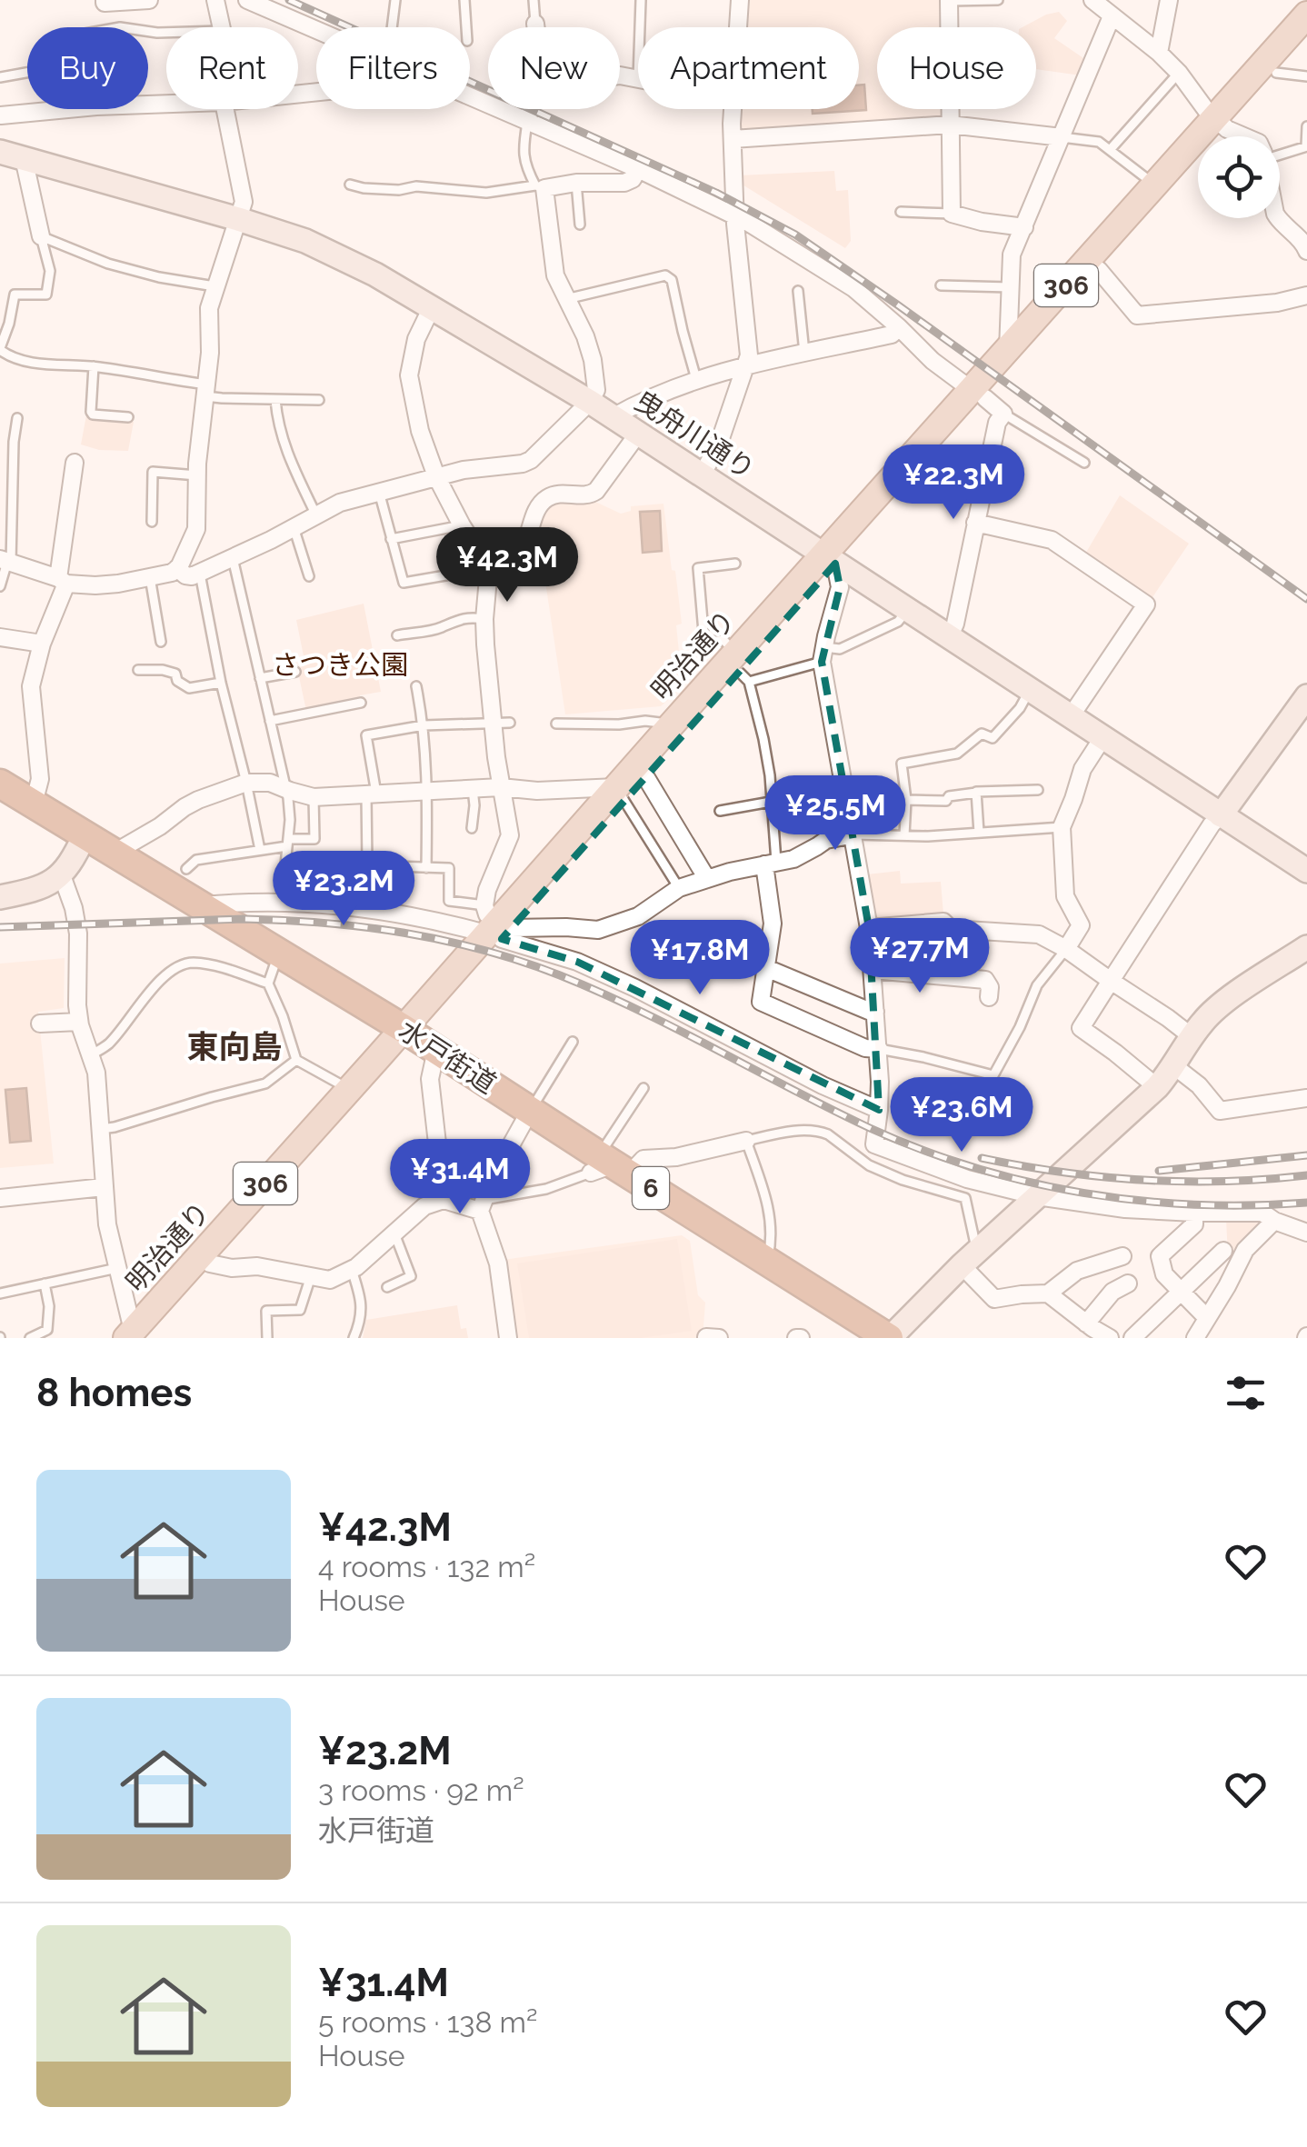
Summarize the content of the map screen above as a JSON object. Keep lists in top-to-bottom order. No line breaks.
{"streets":{"highway":["水戸街道","6"],"main road":["306","明治通り"],"street":["曳舟川通り"]},"crossings":[["曳舟川通り","明治通り"],["明治通り","水戸街道"]],"districts":["東向島"],"parks":["さつき公園"],"page":{"chip":["Buy","Rent","Filters","New","Apartment","House"],"price":["¥22.3M","¥42.3M","¥25.5M","¥23.2M","¥27.7M","¥17.8M","¥23.6M","¥31.4M"],"heading":"8 homes","list":[{"name":"¥42.3M","note":"4 rooms · 132 m² · House"},{"name":"¥23.2M","note":"3 rooms · 92 m² · 水戸街道"},{"name":"¥31.4M","note":"5 rooms · 138 m² · House"}]}}
